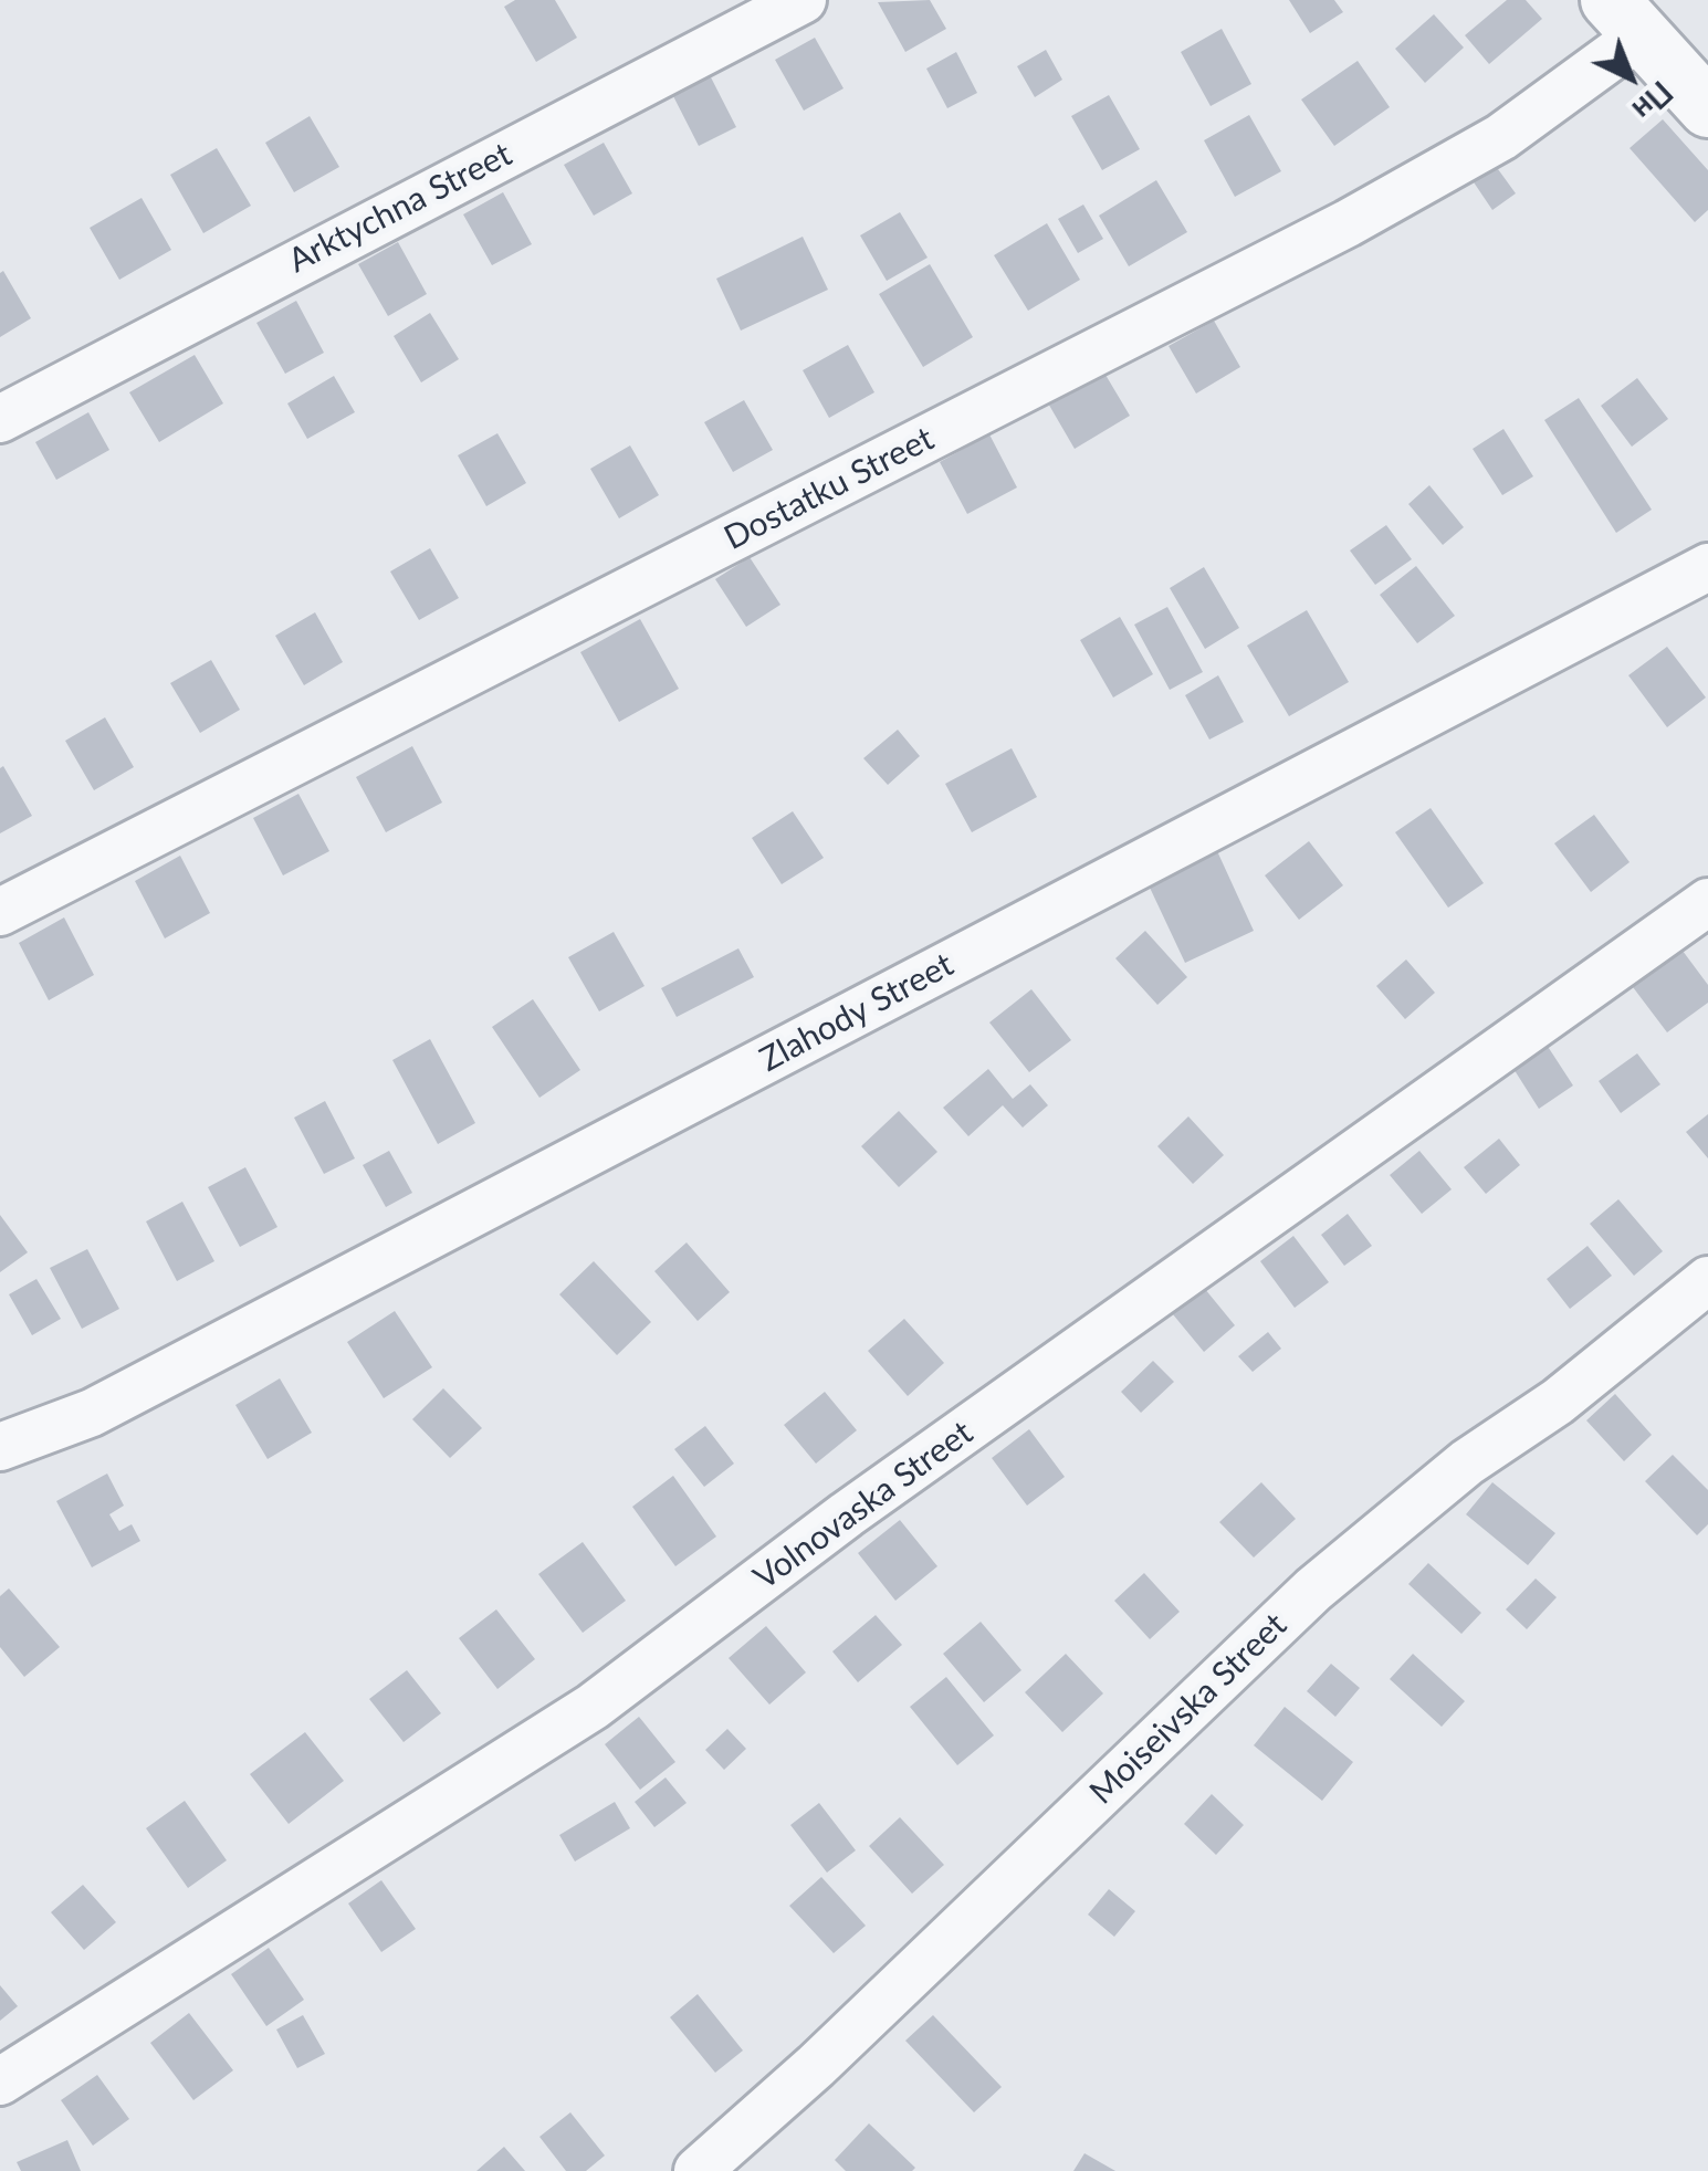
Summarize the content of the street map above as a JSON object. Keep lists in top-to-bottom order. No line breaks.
{"streets":{"street":["Arktychna Street","Dostatku Street","Zlahody Street","Volnovaska Street","Moiseivska Street"]},"north":"bottom right"}
